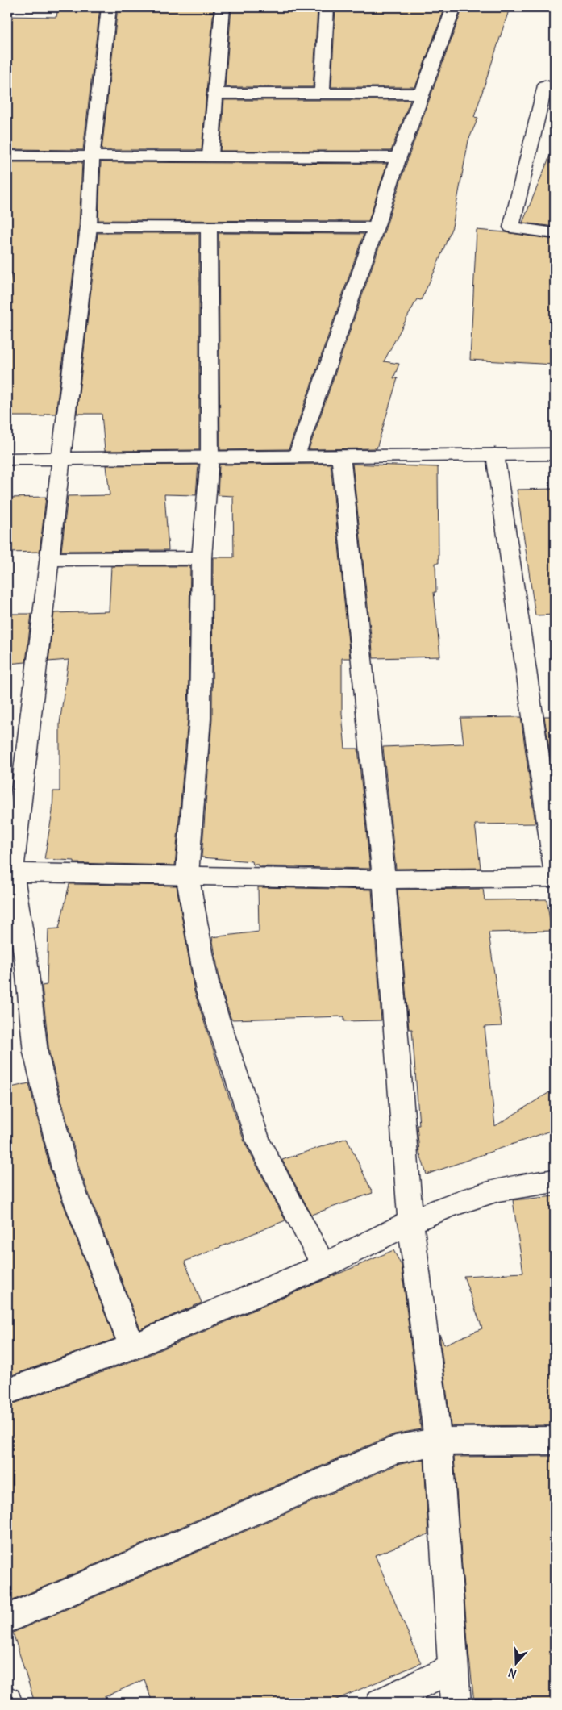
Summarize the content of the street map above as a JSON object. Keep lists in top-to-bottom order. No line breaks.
{"north":"bottom"}
